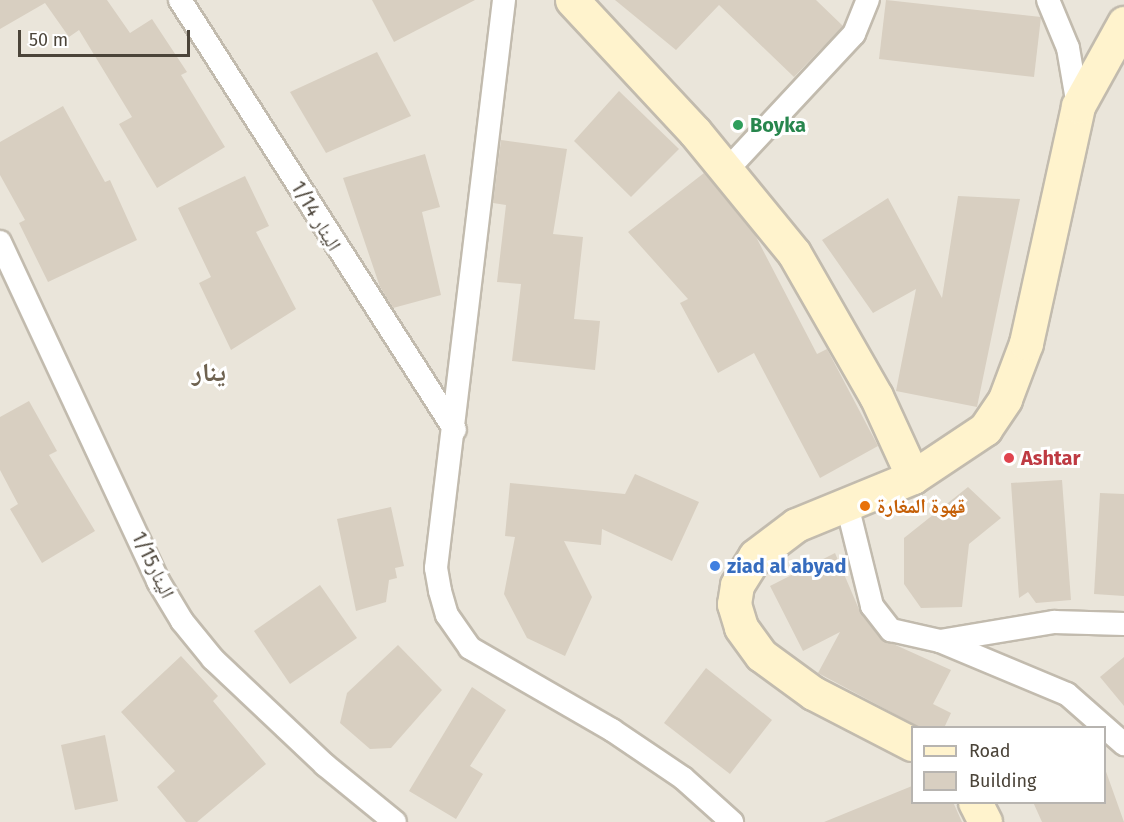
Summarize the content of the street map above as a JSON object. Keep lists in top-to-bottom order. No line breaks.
{"streets":{"street":["الينار 1/14","الينار1/15"]},"districts":["ينار"],"places":["Boyka","Ashtar","قهوة المغارة","ziad al abyad"],"legend":["Road","Building"],"scale_bar":"50 m"}
